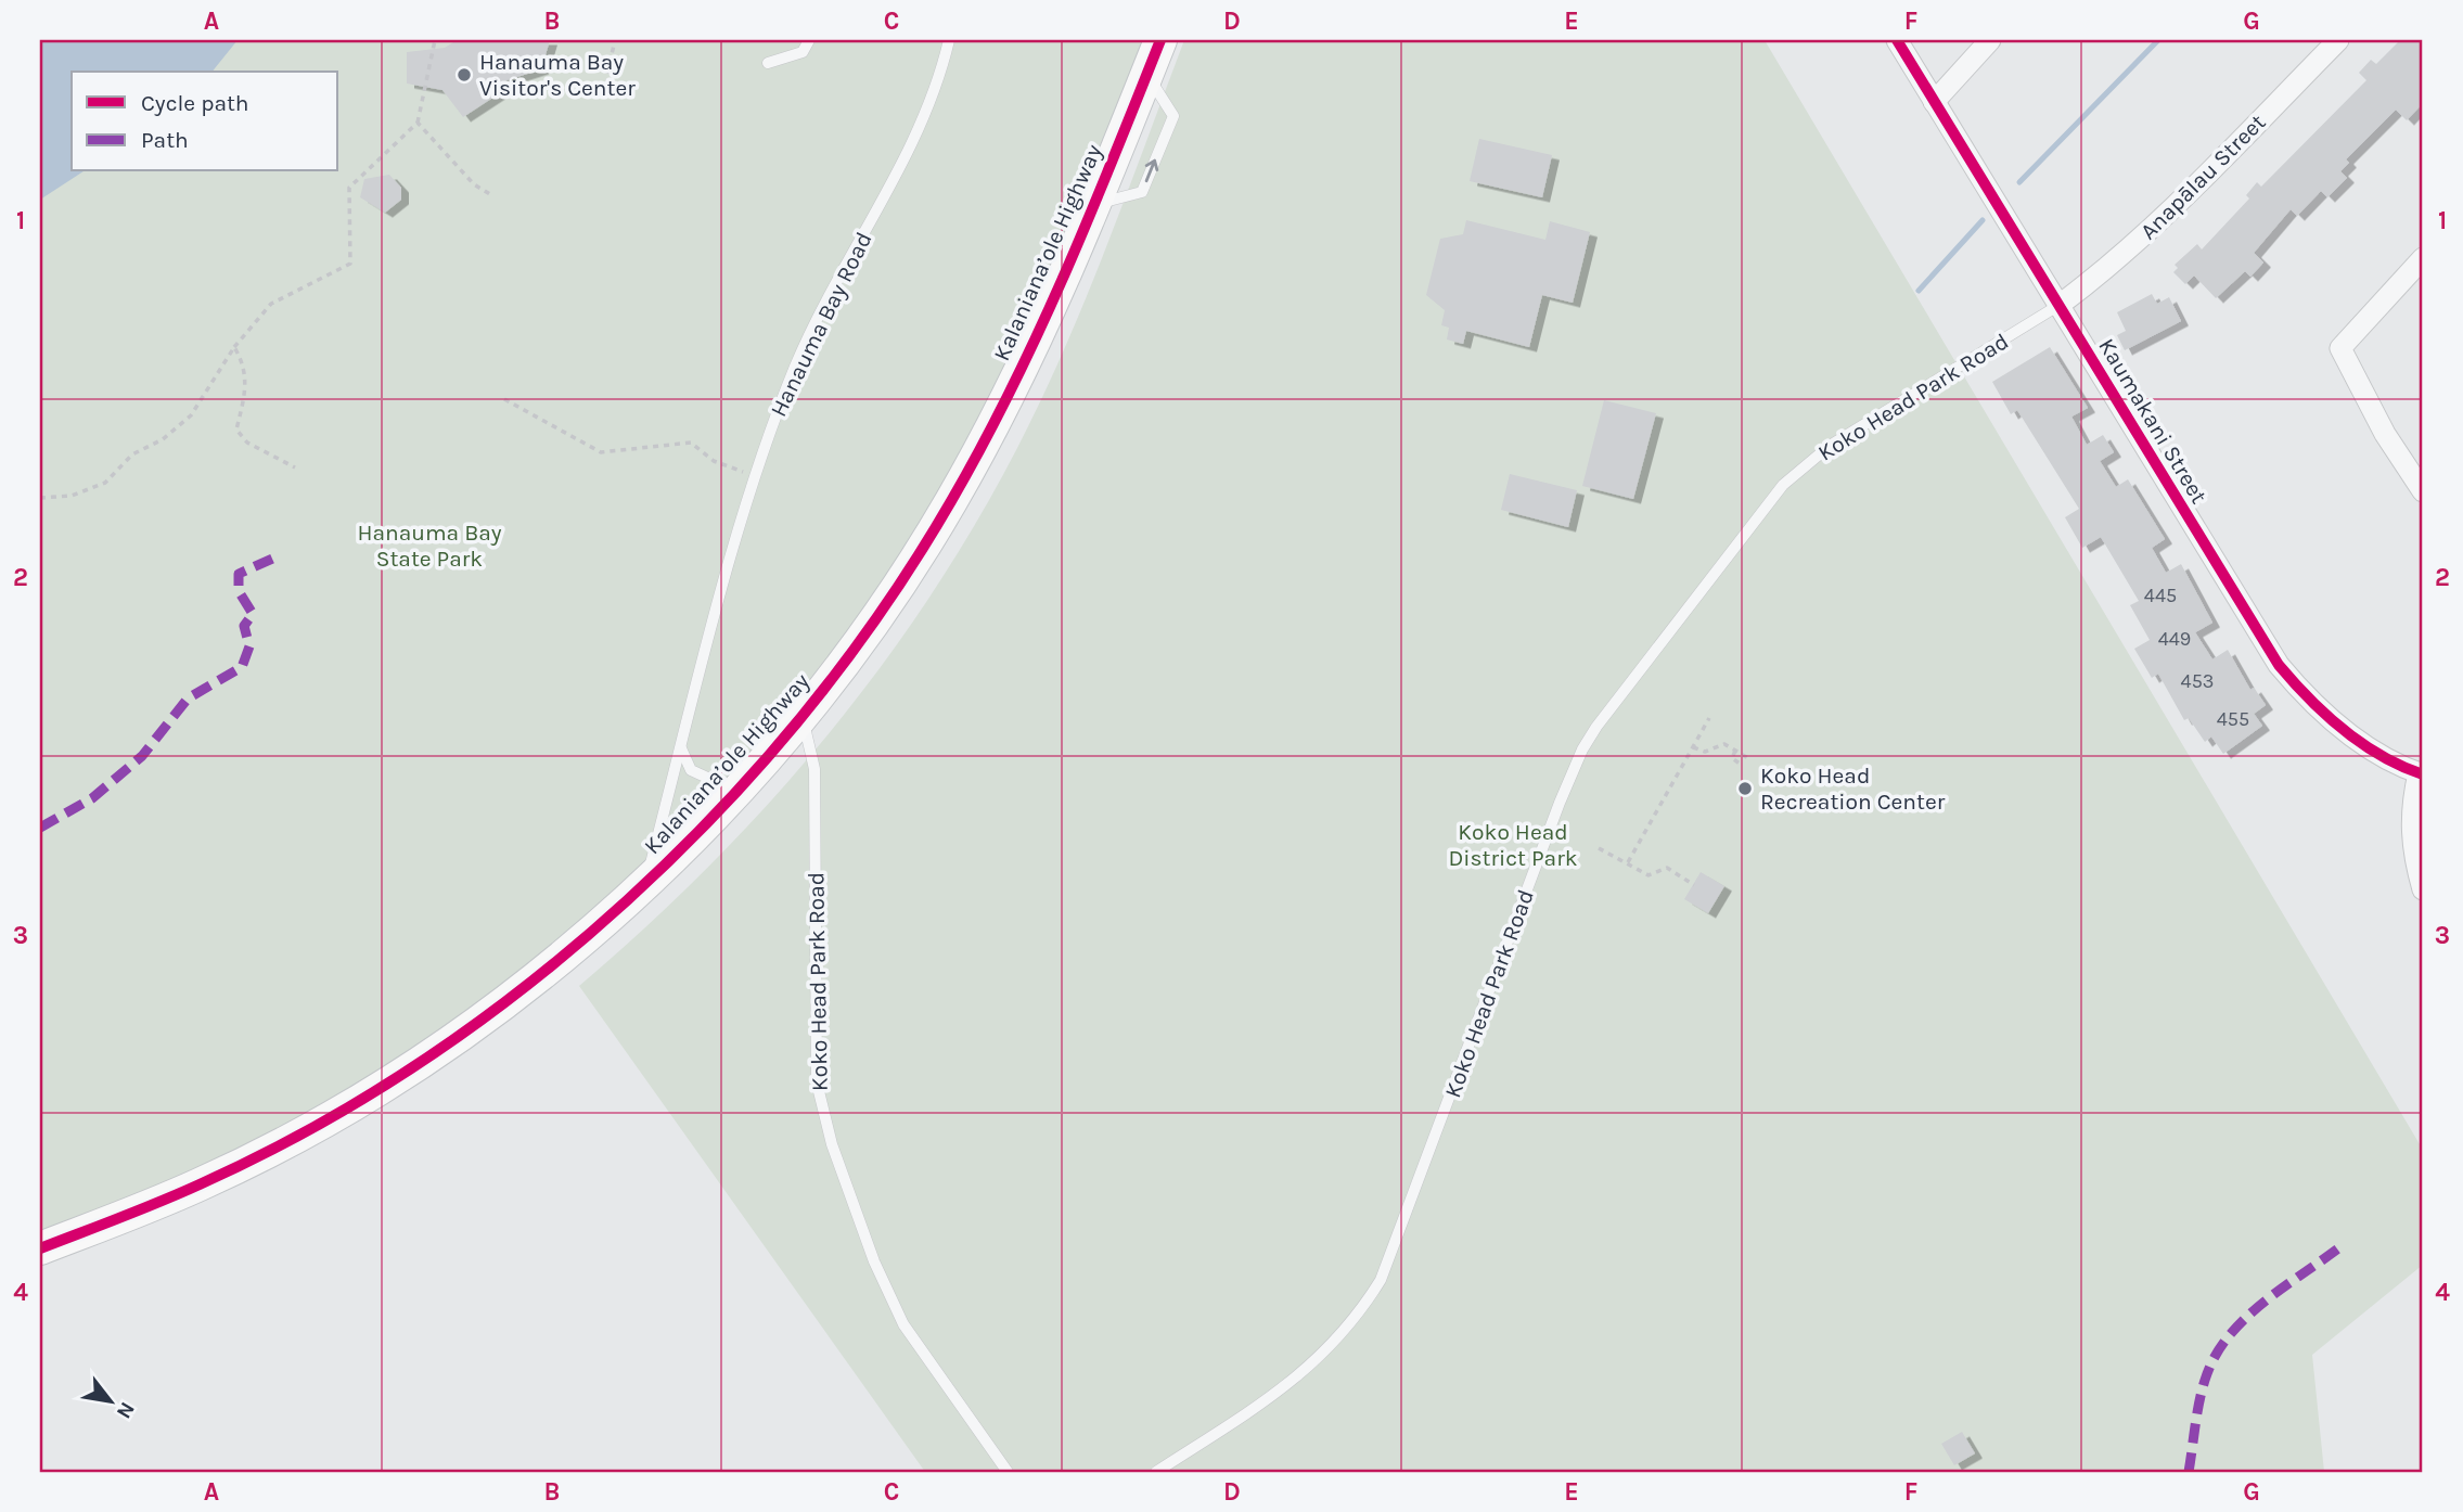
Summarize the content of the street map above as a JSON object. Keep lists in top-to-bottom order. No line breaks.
{"streets":{"main road":["Kalaniana’ole Highway"],"street":["Anapālau Street","Kaumakani Street"],"lane":["Hanauma Bay Road","Koko Head Park Road"]},"crossings":[["Anapālau Street","Koko Head Park Road"],["Anapālau Street","Kaumakani Street"],["Kalaniana’ole Highway","Hanauma Bay Road"],["Kalaniana’ole Highway","Koko Head Park Road"],["Koko Head Park Road","Kaumakani Street"]],"parks":["Hanauma Bay State Park","Koko Head District Park"],"places":["Hanauma Bay Visitor's Center","Koko Head Recreation Center"],"house_numbers":["445","449","453","455"],"legend":["Cycle path","Path"],"north":"bottom right","grid":{"columns":["A","B","C","D","E","F","G"],"rows":["1","2","3","4"]}}
